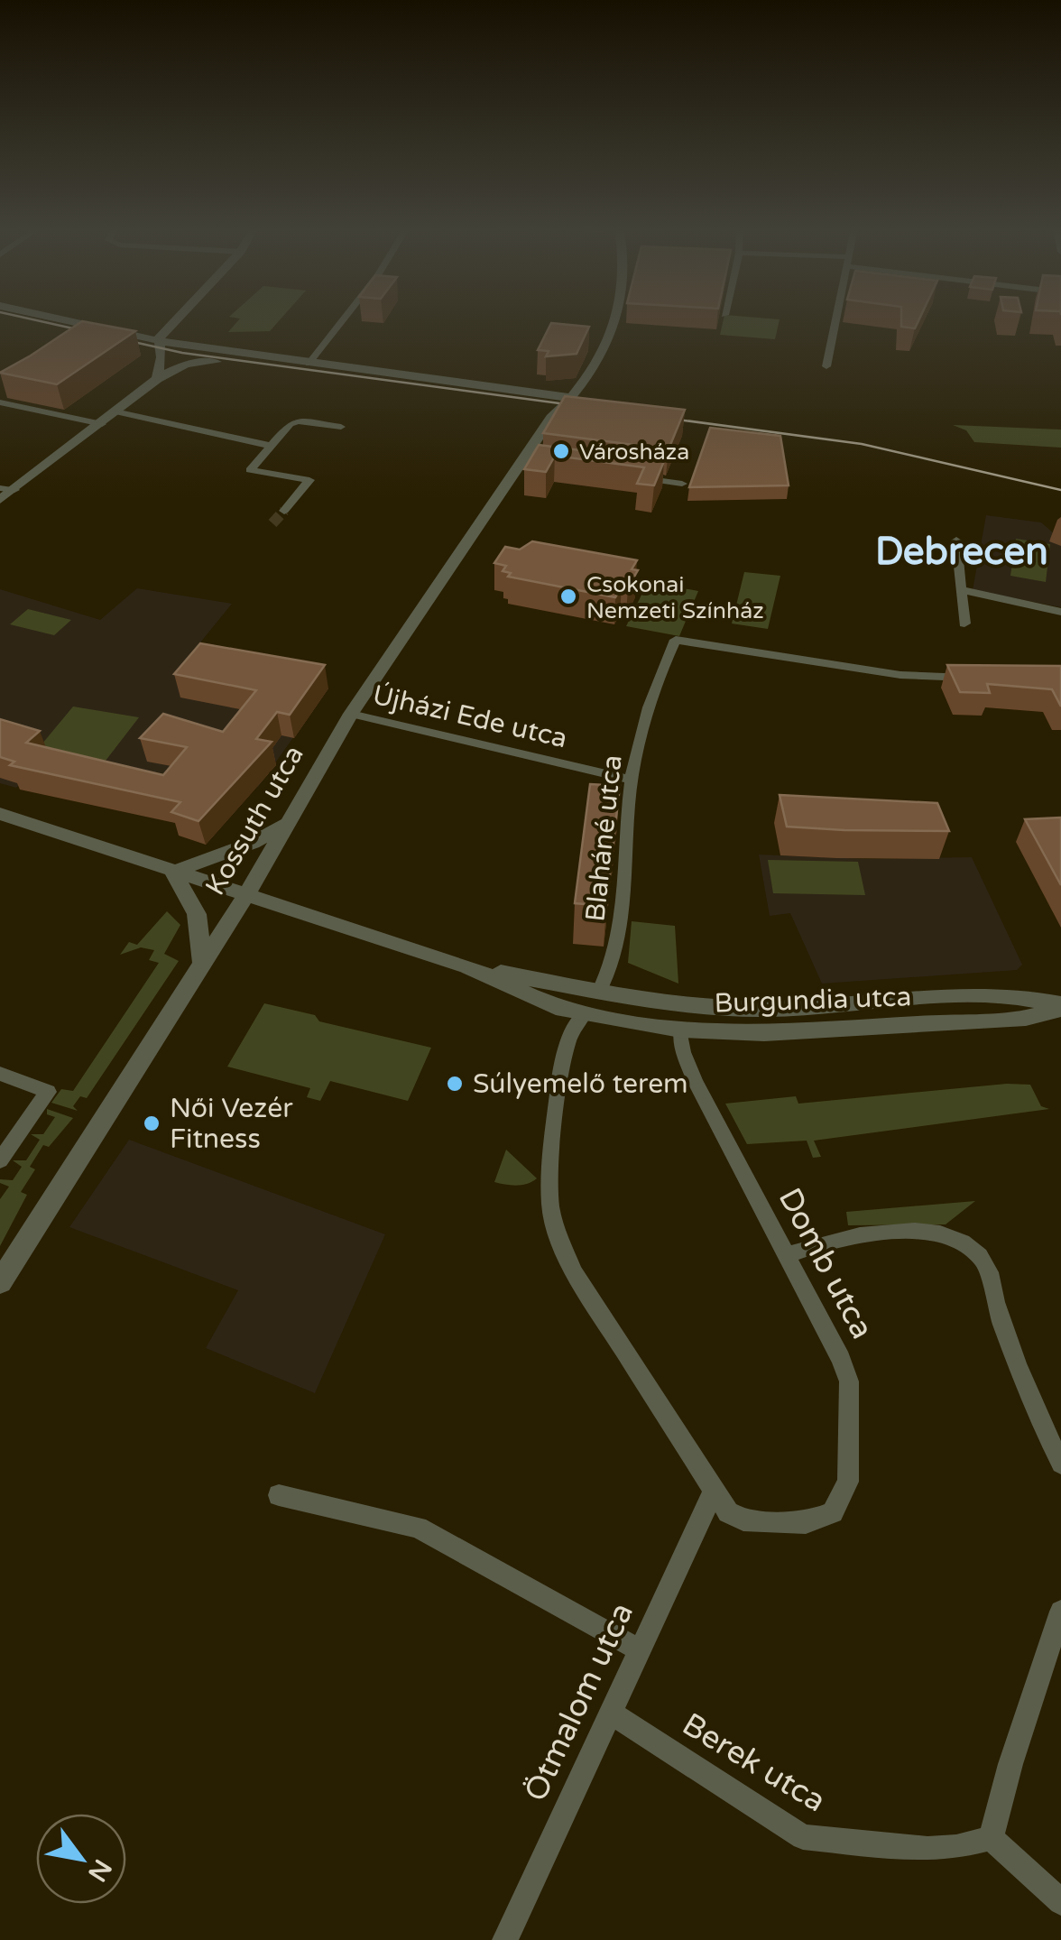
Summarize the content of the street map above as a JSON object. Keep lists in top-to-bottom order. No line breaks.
{"streets":{"street":["Újházi Ede utca","Kossuth utca","Blaháné utca","Burgundia utca","Domb utca","Ötmalom utca","Berek utca"]},"crossings":[["Újházi Ede utca","Kossuth utca"],["Újházi Ede utca","Blaháné utca"],["Kossuth utca","Burgundia utca"],["Blaháné utca","Burgundia utca"],["Burgundia utca","Domb utca"],["Domb utca","Ötmalom utca"],["Ötmalom utca","Berek utca"]],"districts":["Debrecen"],"places":["Városháza","Csokonai Nemzeti Színház","Súlyemelő terem","Női Vezér Fitness"],"north":"bottom right"}
